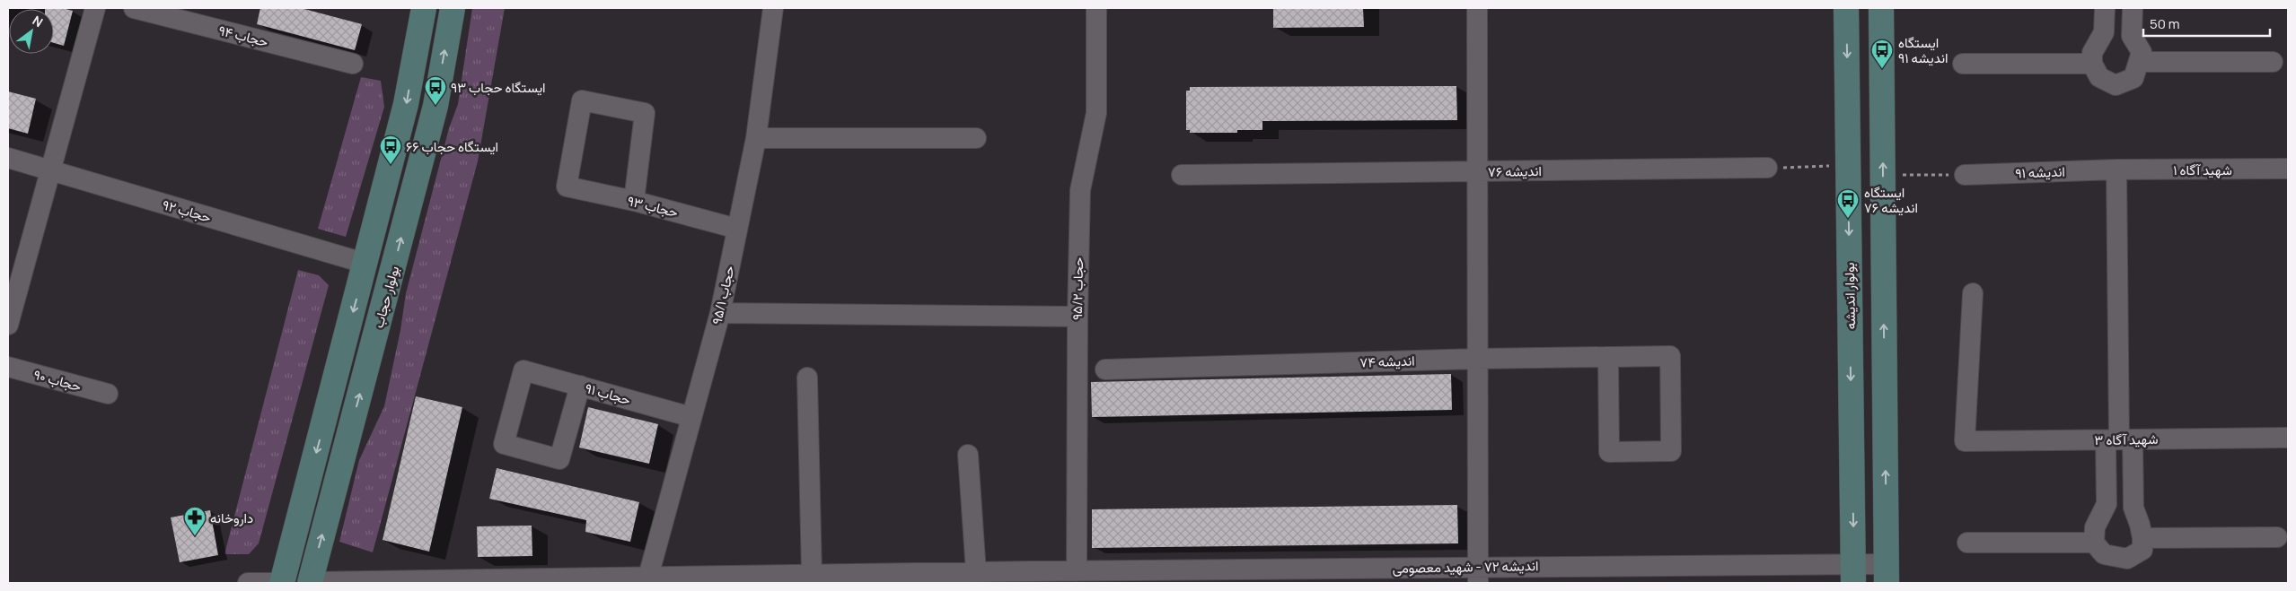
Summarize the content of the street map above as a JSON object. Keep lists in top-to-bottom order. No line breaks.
{"streets":{"main road":["بولوار اندیشه","بولوار حجاب"],"street":["حجاب ۹۴","شهید آگاه ۱","اندیشه ۷۶","اندیشه ۹۱","حجاب ۹۳","حجاب ۹۲","حجاب ۹۵/۲","حجاب ۹۵/۱","اندیشه ۷۴","حجاب ۹۰","حجاب ۹۱","شهید آگاه ۳","اندیشه ۷۲ - شهید معصومی"]},"crossings":[["شهید آگاه ۱","اندیشه ۹۱"],["حجاب ۹۳","حجاب ۹۵/۱"],["حجاب ۹۲","بولوار حجاب"],["حجاب ۹۵/۲","اندیشه ۷۲ - شهید معصومی"],["حجاب ۹۵/۱","حجاب ۹۱"],["حجاب ۹۵/۱","اندیشه ۷۲ - شهید معصومی"],["بولوار اندیشه","اندیشه ۷۲ - شهید معصومی"],["بولوار حجاب","اندیشه ۷۲ - شهید معصومی"]],"places":{"bus stop":["ایستگاه اندیشه ۹۱","ایستگاه حجاب ۹۳","ایستگاه حجاب ۶۶","ایستگاه اندیشه ۷۶"],"pharmacy":["داروخانه"]},"scale_bar":"50 m","north":"top right"}
